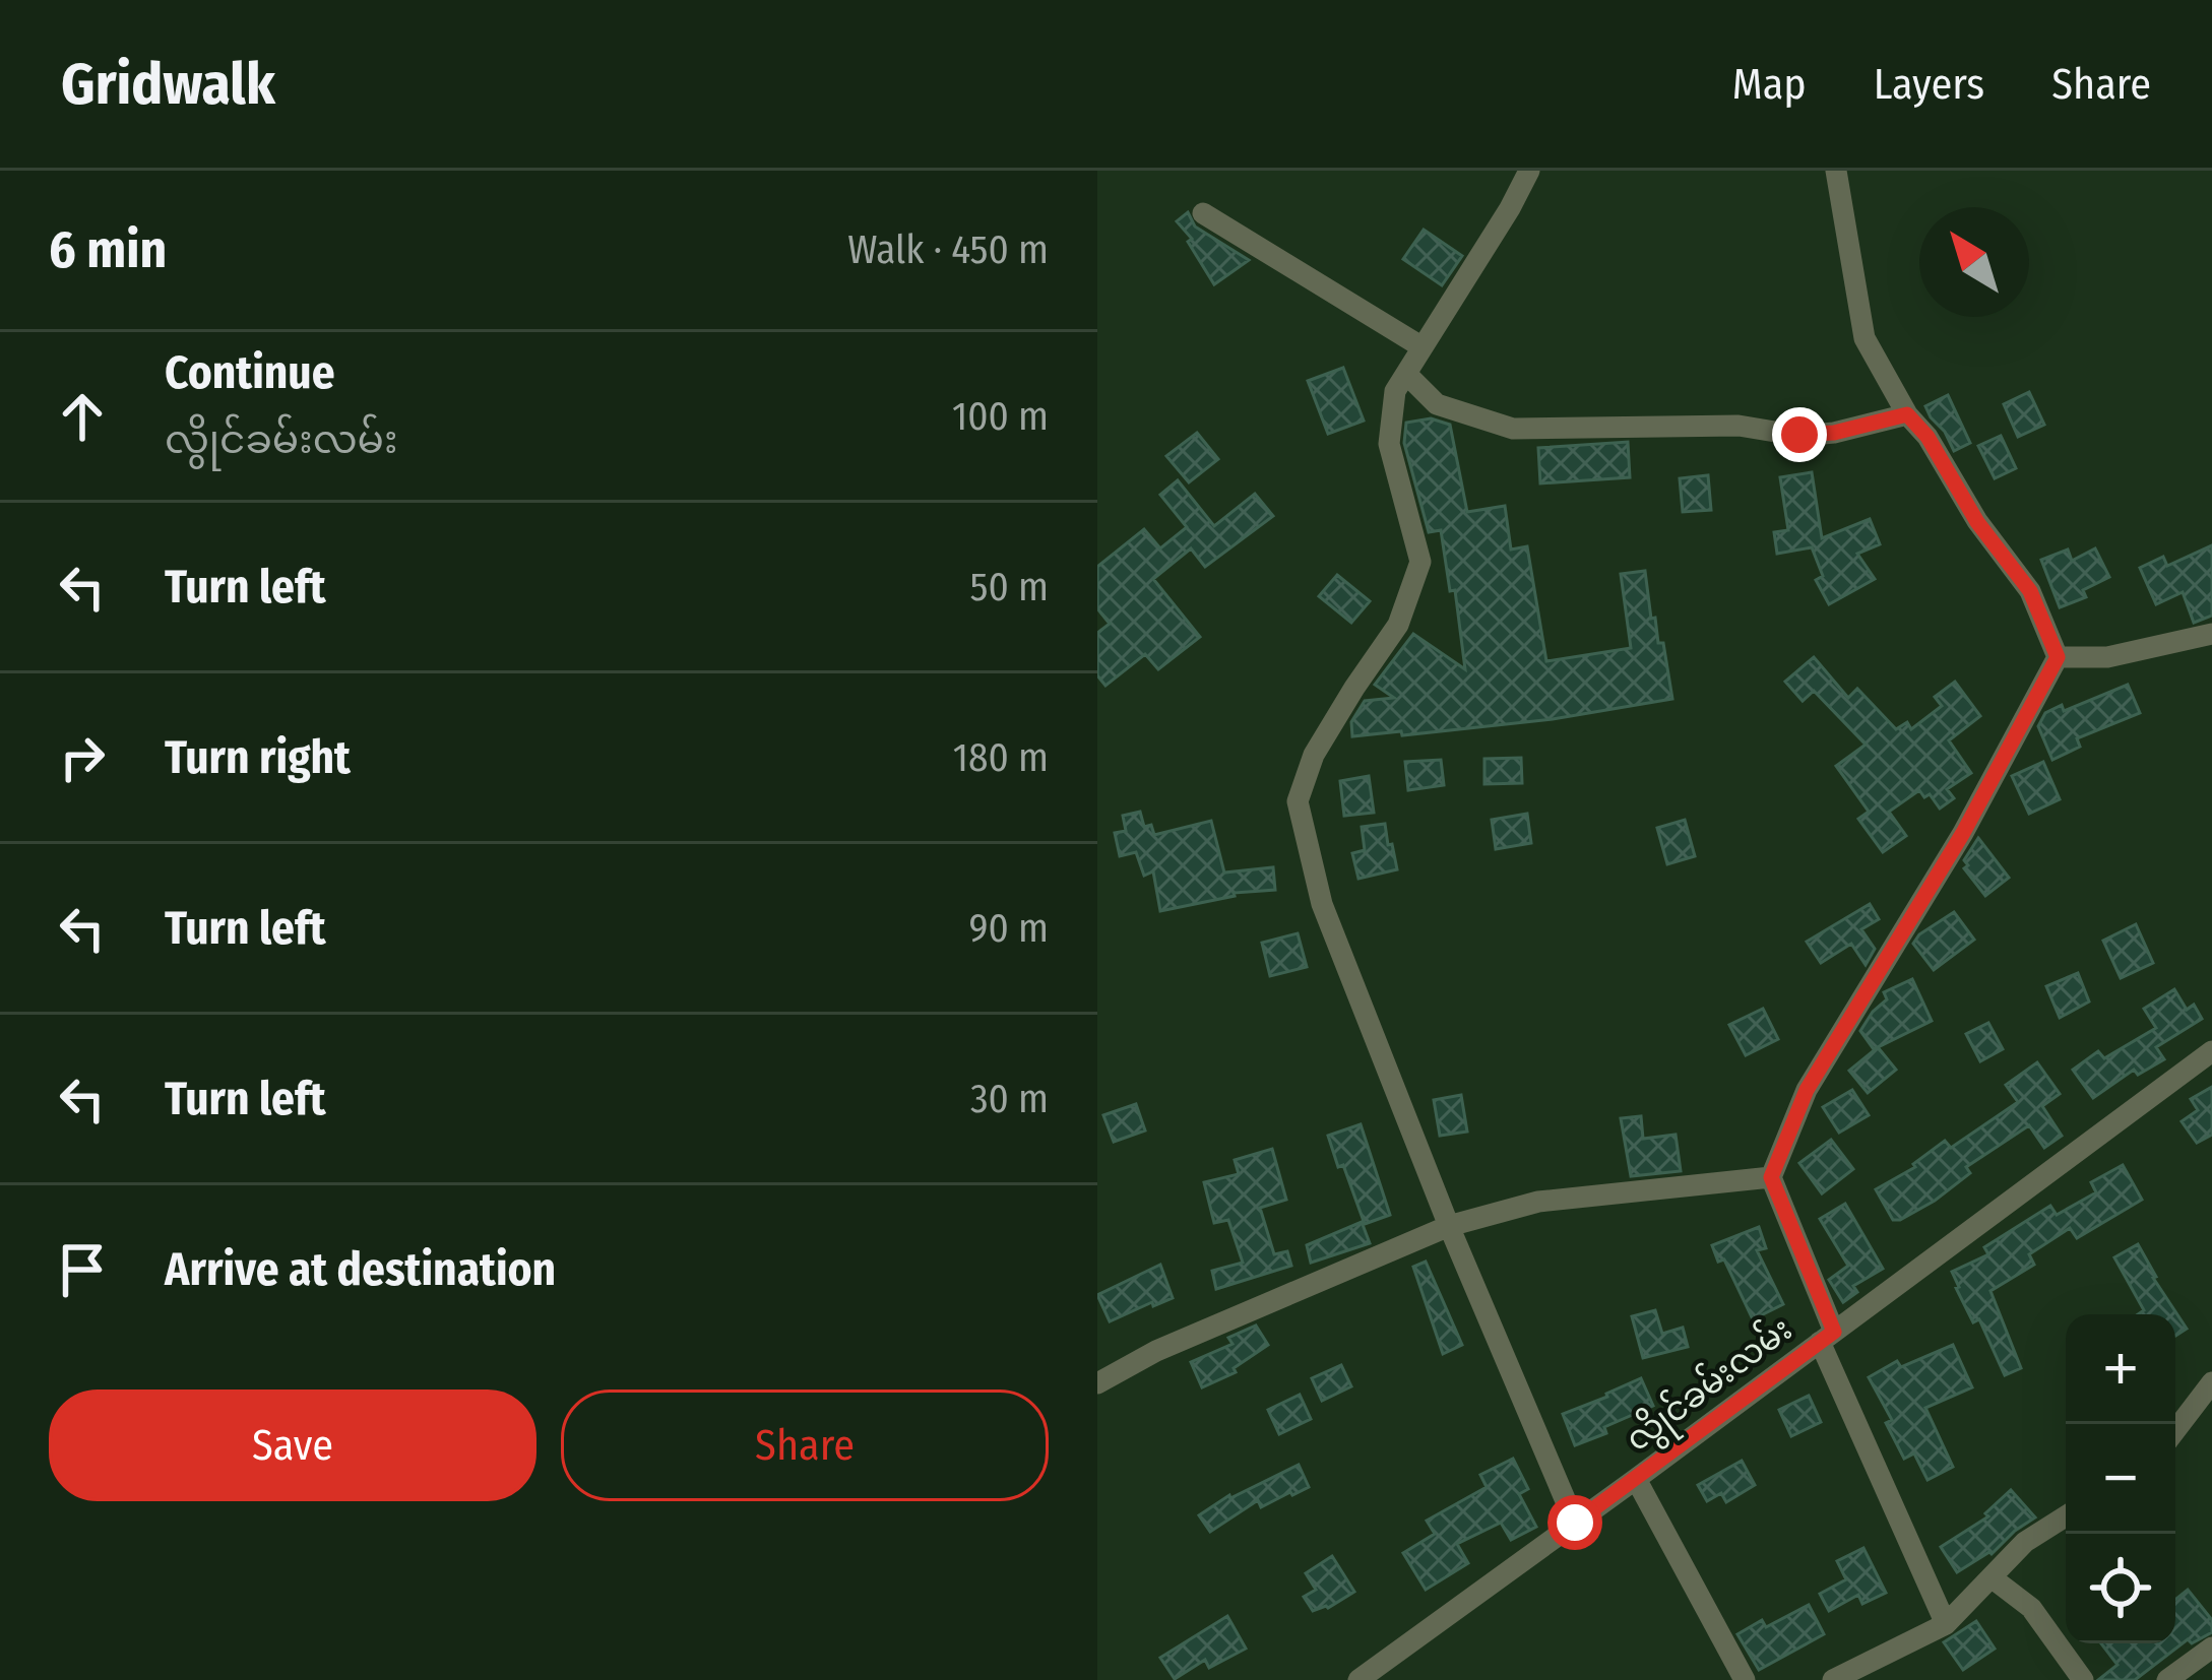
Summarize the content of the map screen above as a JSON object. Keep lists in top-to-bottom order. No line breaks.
{"streets":{"street":["လွိုင်ခမ်းလမ်း"]},"north":"top left","page":{"header":"Gridwalk","nav":["Map","Layers","Share"],"heading":["6 min","Walk · 450 m"],"list":[["Continue","လွိုင်ခမ်းလမ်း","100 m"],["Turn left","50 m"],["Turn right","180 m"],["Turn left","90 m"],["Turn left","30 m"],"Arrive at destination"],"map_buttons":["+","−"],"buttons":["Save","Share"]}}
